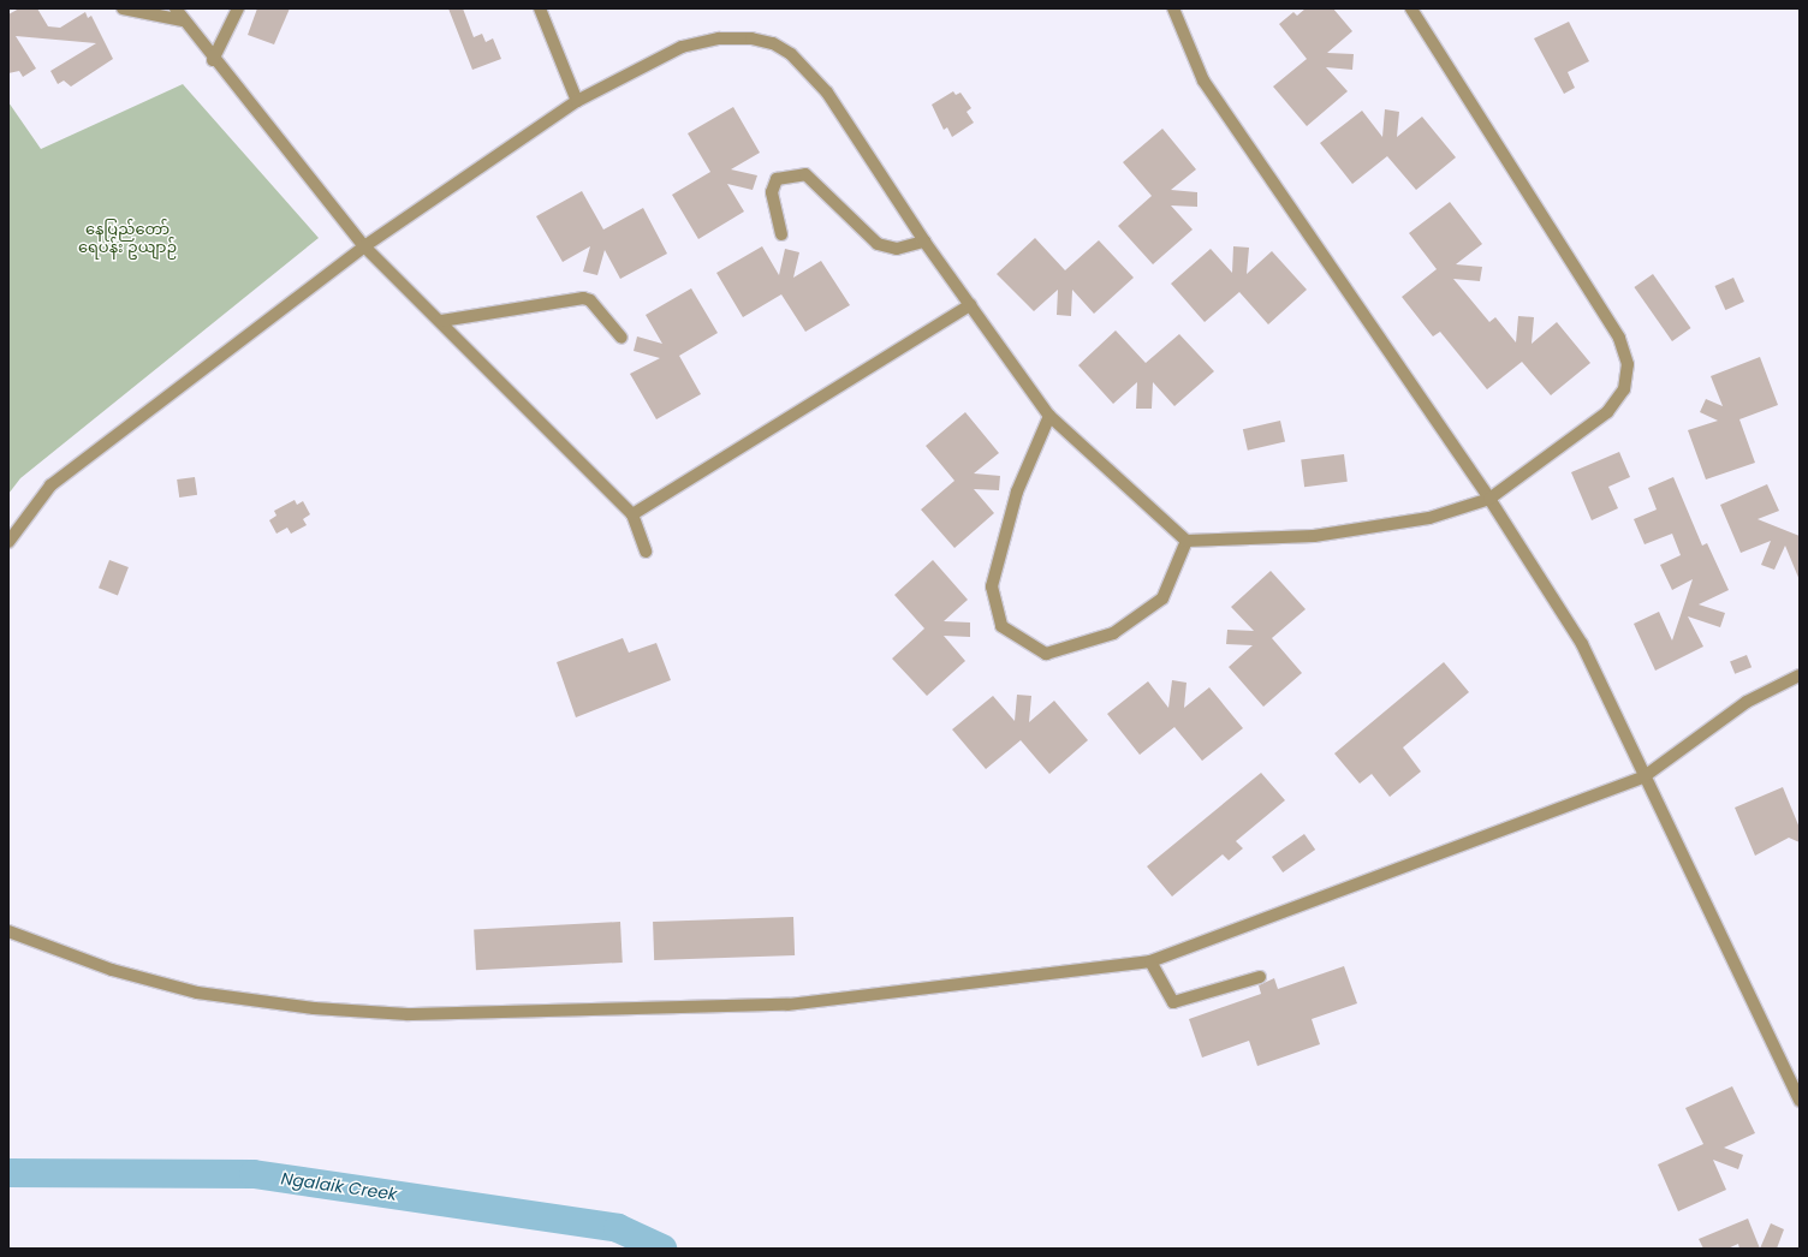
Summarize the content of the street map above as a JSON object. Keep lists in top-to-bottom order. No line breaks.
{"water":["Ngalaik Creek"],"parks":["နေပြည်တော် ရေပန်း ဥယျာဉ်"]}
